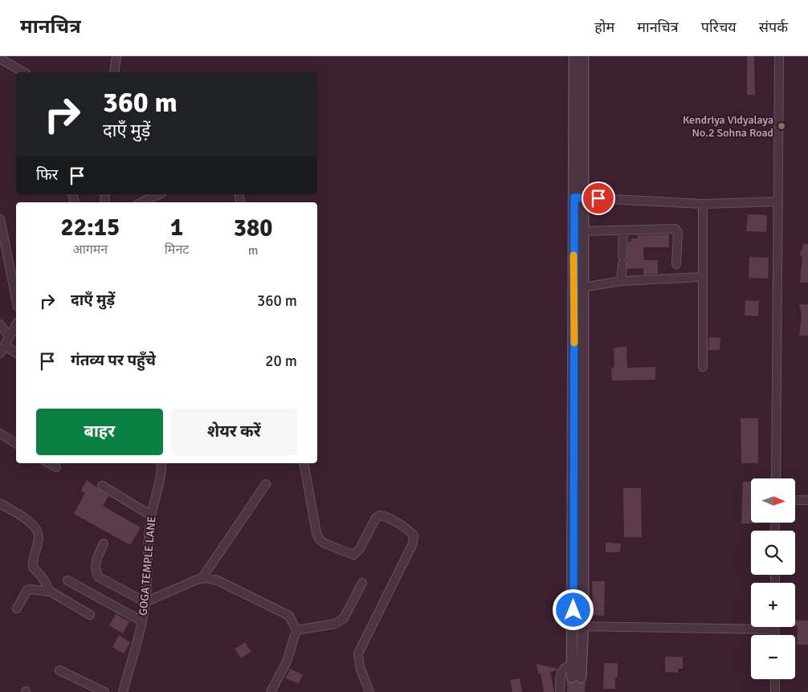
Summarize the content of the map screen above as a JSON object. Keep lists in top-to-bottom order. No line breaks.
{"streets":{"street":["GOGA TEMPLE LANE"]},"places":["Kendriya Vidyalaya No.2 Sohna Road"],"north":"right","page":{"header":"मानचित्र","nav":["होम","मानचित्र","परिचय","संपर्क"],"turn":["360 m","दाएँ मुड़ें"],"then":"फिर","eta":["22:15","आगमन","1","मिनट","380","m"],"list":[{"name":"दाएँ मुड़ें","value":"360 m"},{"name":"गंतव्य पर पहुँचे","value":"20 m"}],"buttons":["बाहर","शेयर करें"],"map_buttons":["+","−"]}}
